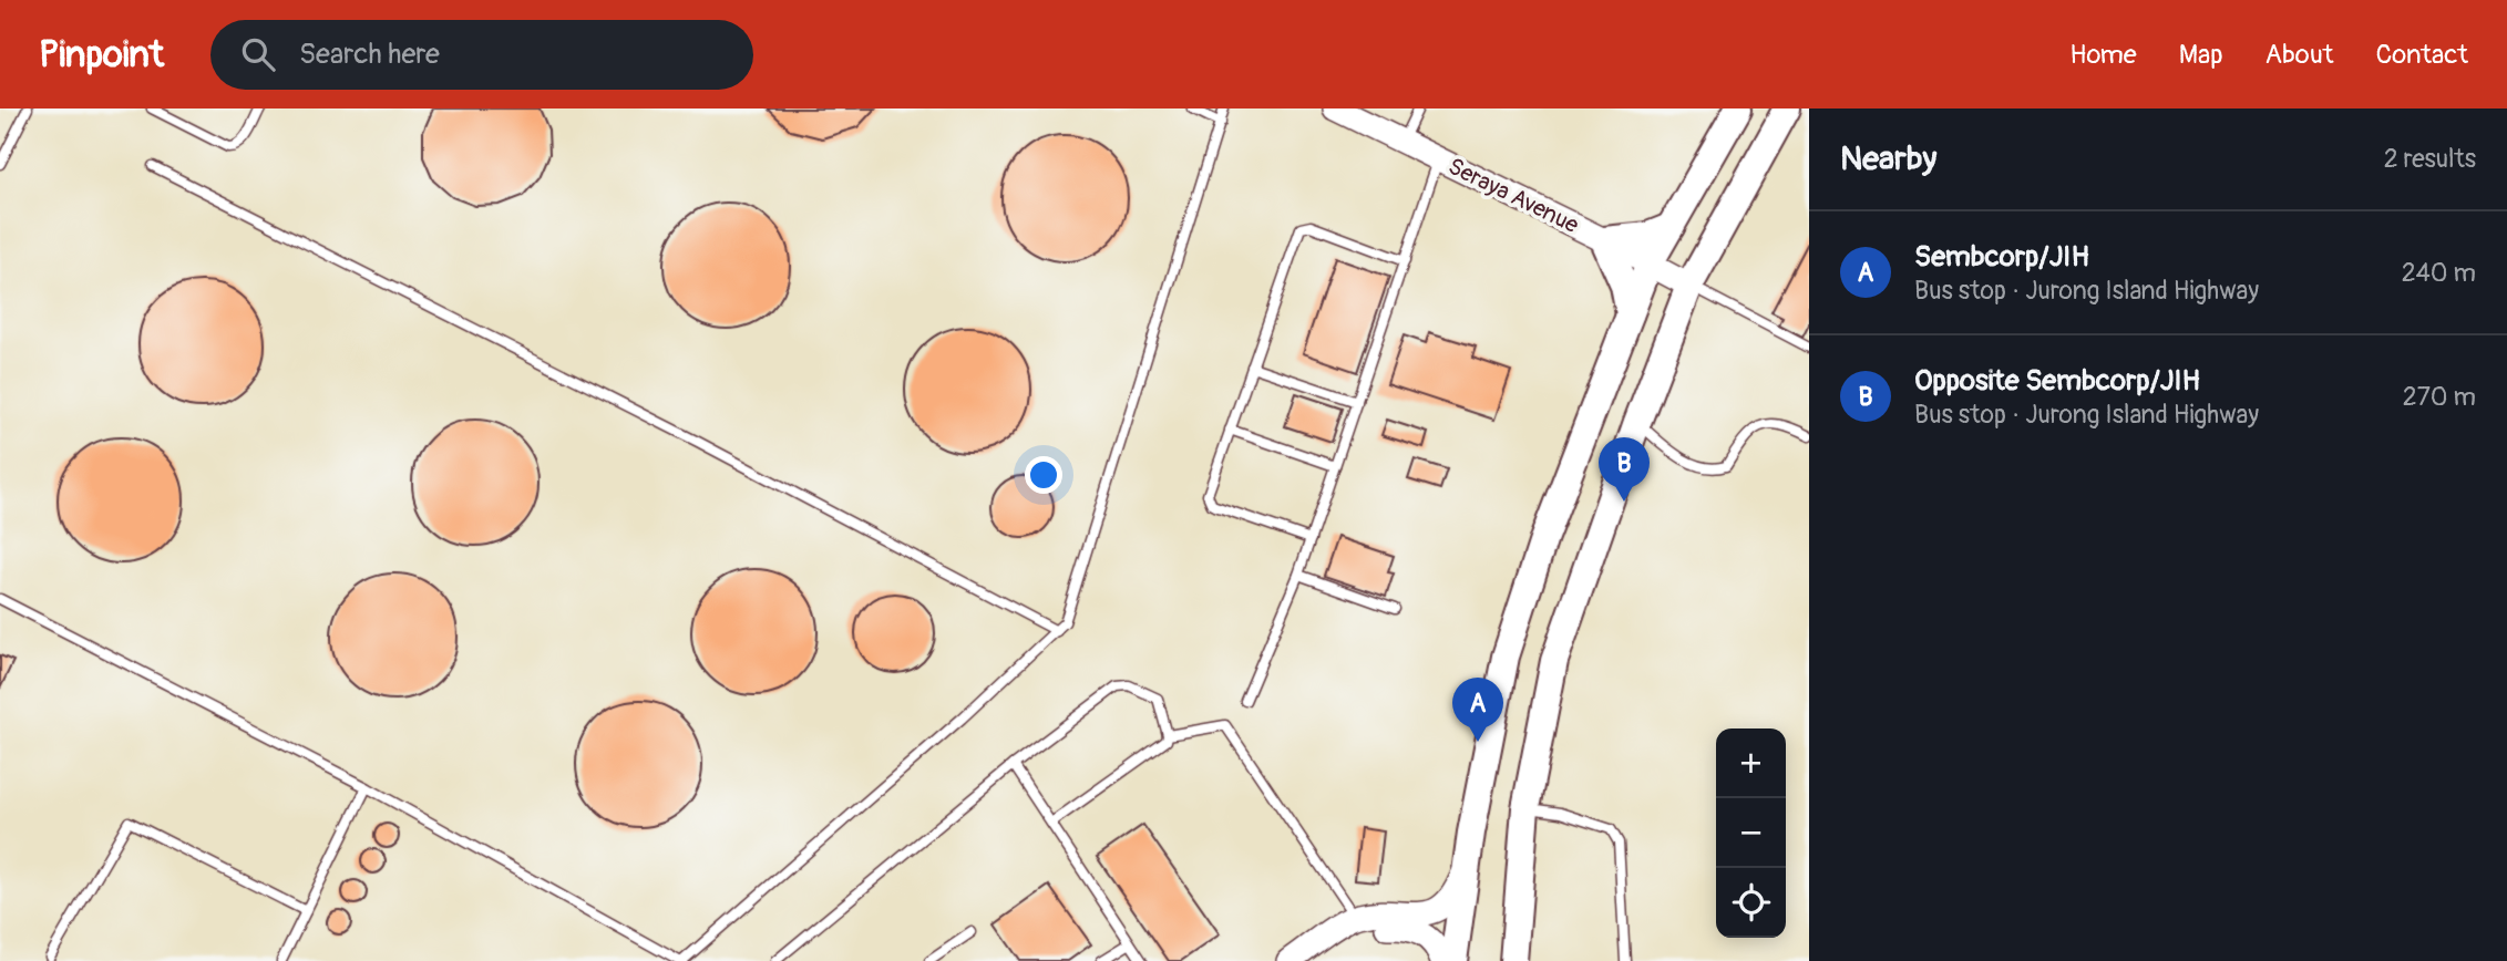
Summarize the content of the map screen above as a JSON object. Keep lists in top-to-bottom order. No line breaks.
{"streets":{"street":["Seraya Avenue"]},"page":{"header":"Pinpoint","search":"Search here","nav":["Home","Map","About","Contact"],"heading":["Nearby","2 results"],"list":[{"mark":"A","name":"Sembcorp/JIH","note":"Bus stop · Jurong Island Highway","value":"240 m"},{"mark":"B","name":"Opposite Sembcorp/JIH","note":"Bus stop · Jurong Island Highway","value":"270 m"}],"pins":["B","A"],"map_buttons":["+","−"]}}
